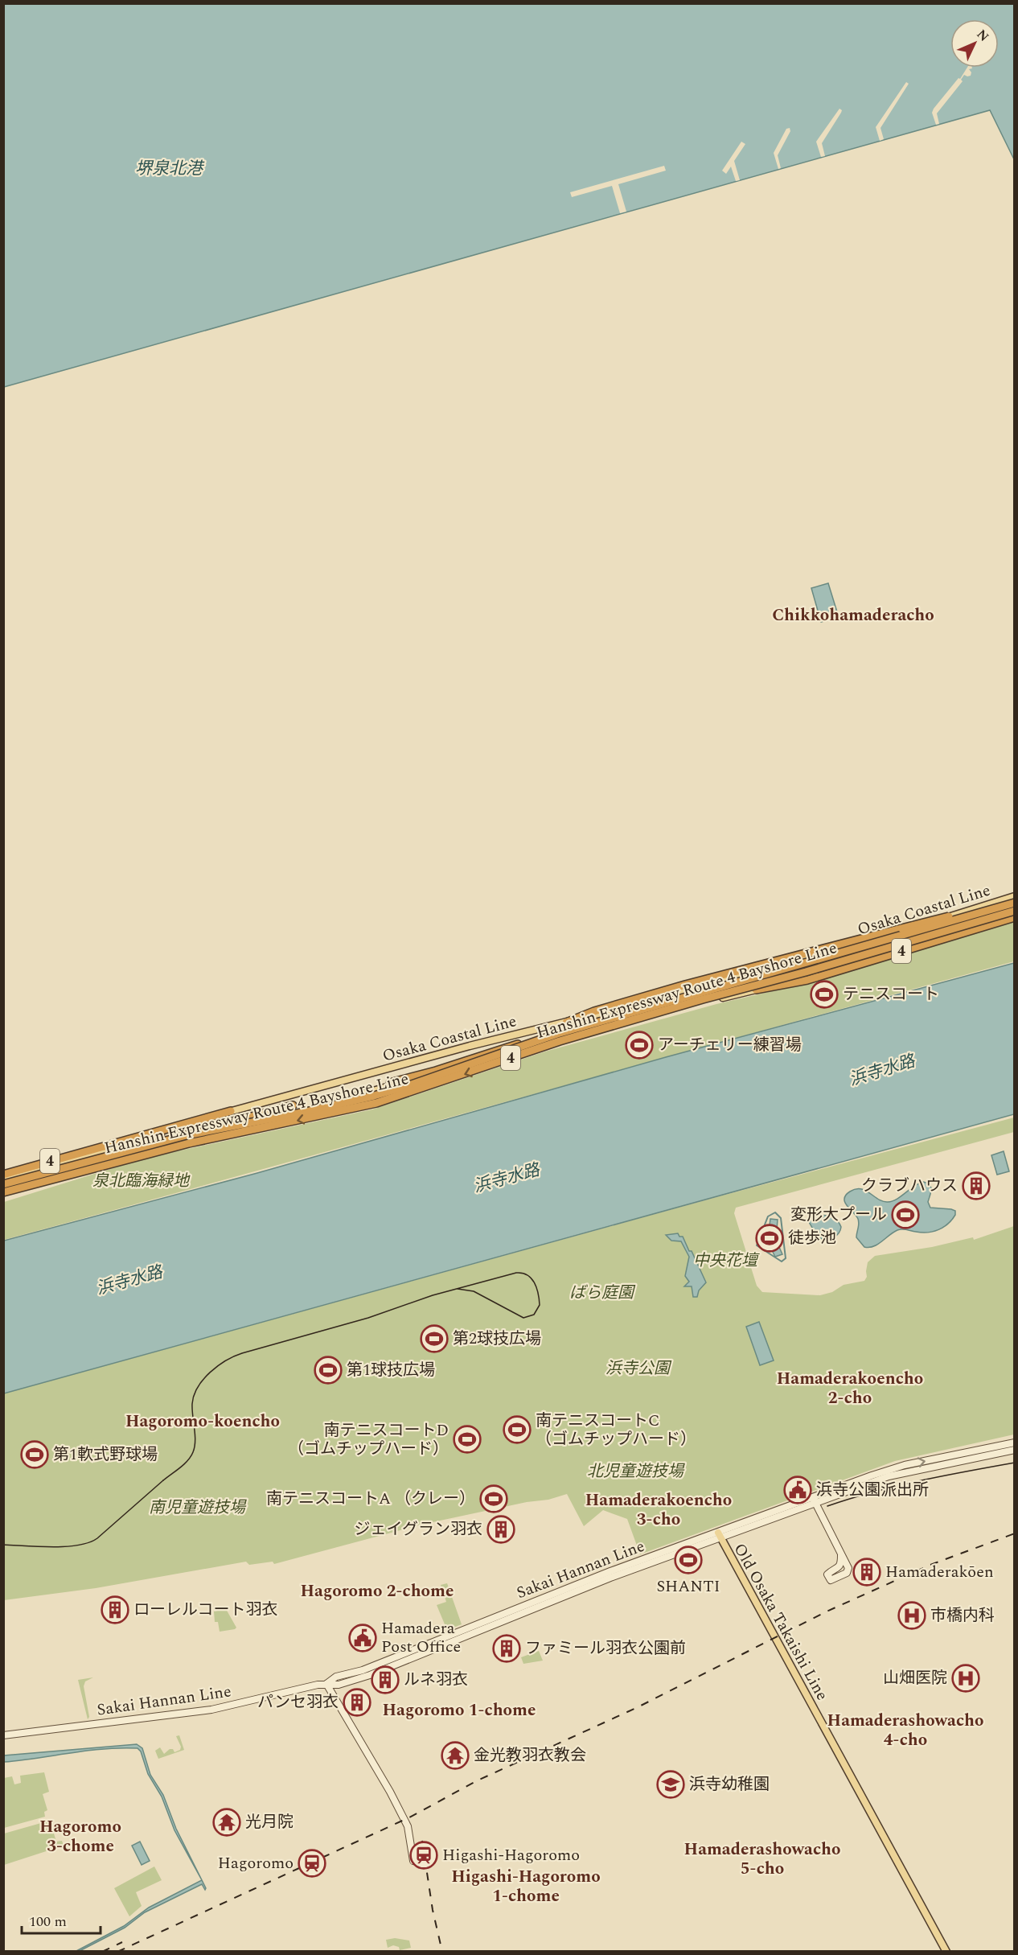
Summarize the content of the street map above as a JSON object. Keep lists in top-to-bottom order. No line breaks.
{"streets":{"highway":["4","Hanshin Expressway Route 4 Bayshore Line"],"main road":["Osaka Coastal Line","Sakai Hannan Line","Old Osaka Takaishi Line"]},"crossings":[["Osaka Coastal Line","4"],["Osaka Coastal Line","Hanshin Expressway Route 4 Bayshore Line"],["4","Hanshin Expressway Route 4 Bayshore Line"],["Sakai Hannan Line","Old Osaka Takaishi Line"]],"districts":["Chikkohamaderacho","Hamaderakoencho 2-cho","Hagoromo-koencho","Hamaderakoencho 3-cho","Hagoromo 2-chome","Hagoromo 1-chome","Hamaderashowacho 4-cho","Hagoromo 3-chome","Hamaderashowacho 5-cho","Higashi-Hagoromo 1-chome"],"water":["堺泉北港","浜寺水路"],"parks":["泉北臨海緑地","中央花壇","ばら庭園","浜寺公園","北児童遊技場","南児童遊技場"],"places":{"sports":["テニスコート","アーチェリー練習場","変形大プール","徒歩池","第2球技広場","第1球技広場","南テニスコートC （ゴムチップハード）","南テニスコートD （ゴムチップハード）","第1軟式野球場","南テニスコートA （クレー）","SHANTI"],"building":["クラブハウス","ジェイグラン羽衣","Hamaderakōen","ローレルコート羽衣","ファミール羽衣公園前","ルネ羽衣","パンセ羽衣"],"public building":["浜寺公園派出所","Hamadera Post Office"],"hospital":["市橋内科","山畑医院"],"temple":["金光教羽衣教会","光月院"],"school or university":["浜寺幼稚園"],"station":["Higashi-Hagoromo","Hagoromo"]},"scale_bar":"100 m","north":"top right"}
